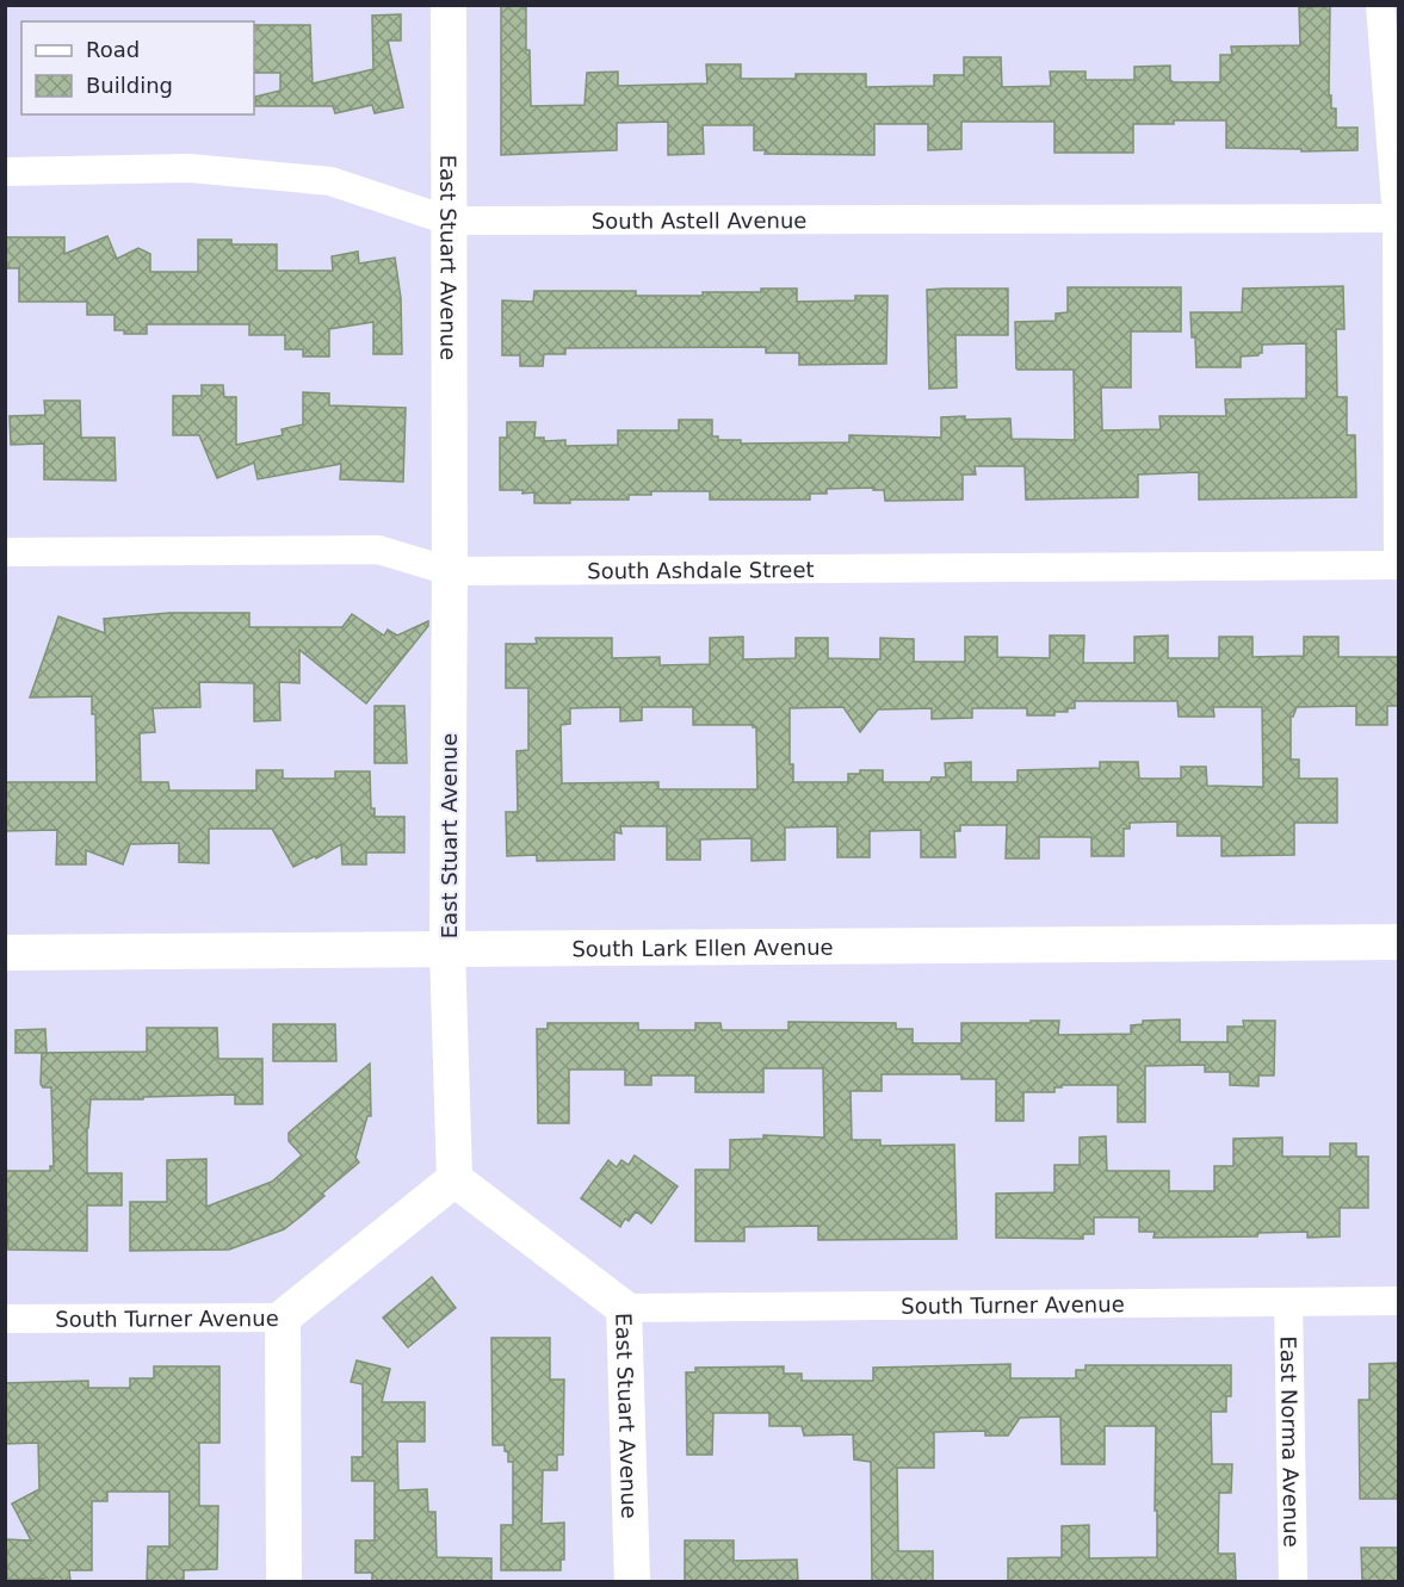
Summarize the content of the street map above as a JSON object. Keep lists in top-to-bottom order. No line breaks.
{"streets":{"street":["South Astell Avenue","East Stuart Avenue","South Ashdale Street","South Lark Ellen Avenue","South Turner Avenue","East Norma Avenue"]},"crossings":[["South Astell Avenue","East Stuart Avenue"],["East Stuart Avenue","South Ashdale Street"],["East Stuart Avenue","South Lark Ellen Avenue"],["East Stuart Avenue","South Turner Avenue"],["South Turner Avenue","East Norma Avenue"]],"legend":["Road","Building"]}
